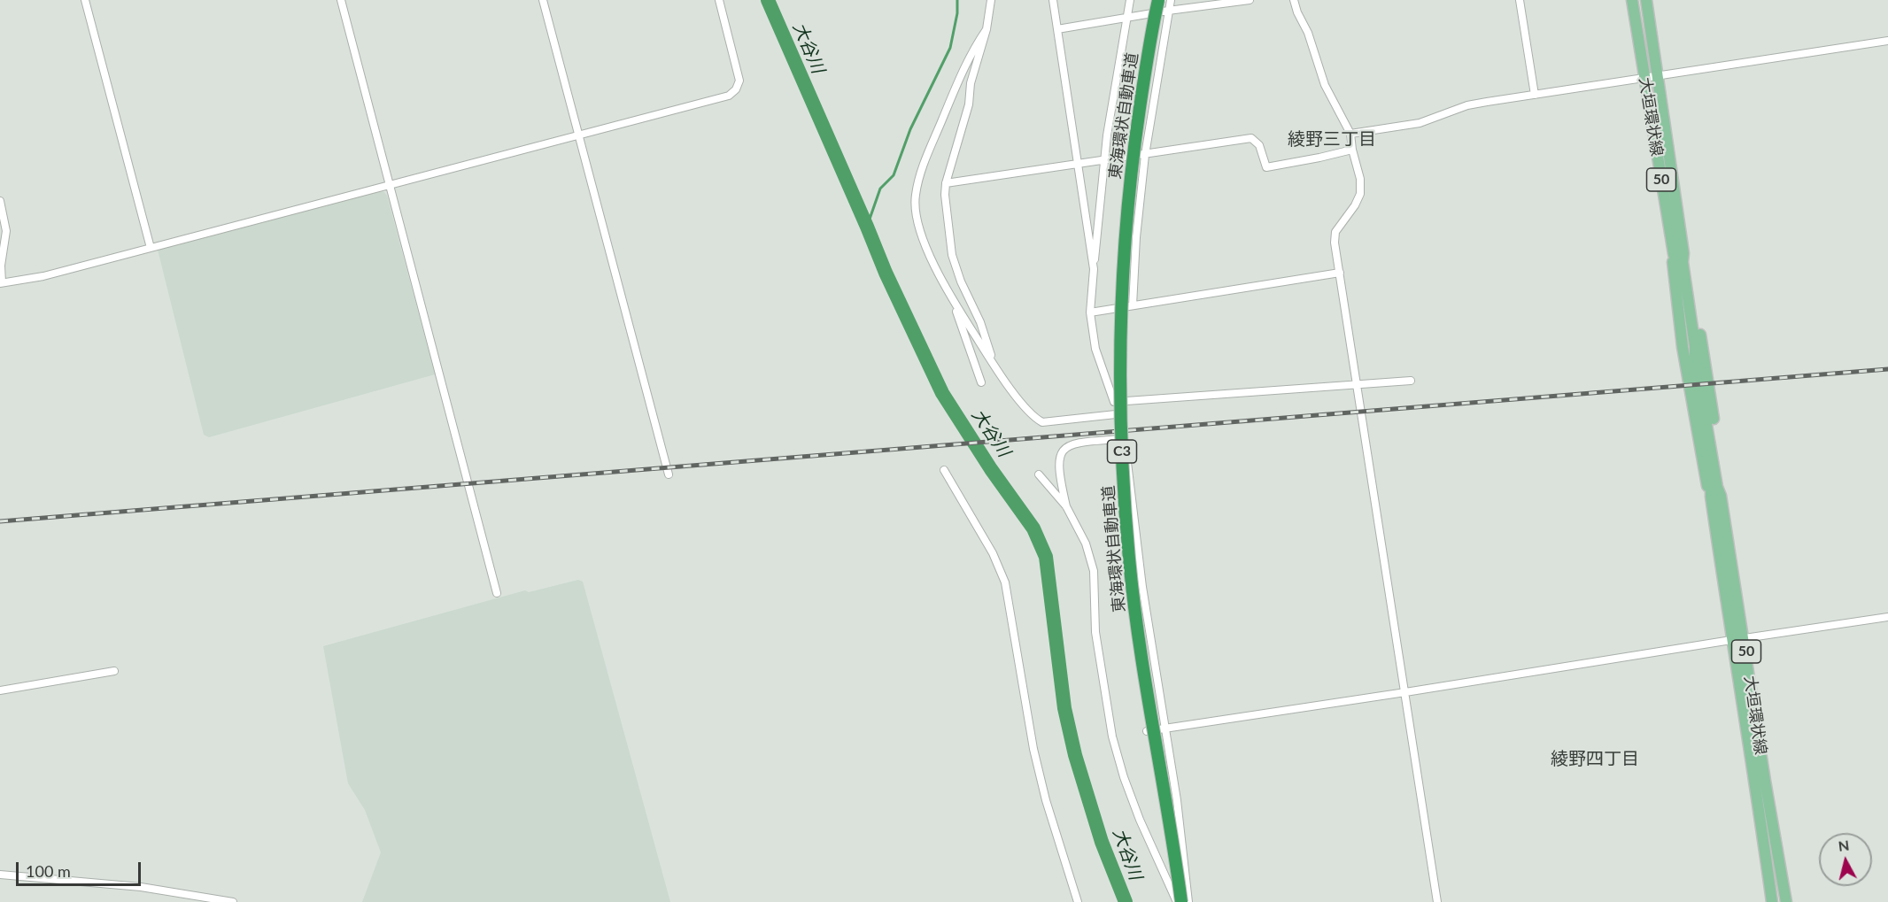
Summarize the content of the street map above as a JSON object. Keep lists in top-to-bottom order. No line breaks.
{"streets":{"highway":["東海環状自動車道","C3"],"main road":["大垣環状線","50"]},"districts":["綾野三丁目","綾野四丁目"],"water":["大谷川"],"scale_bar":"100 m","north":"top"}
